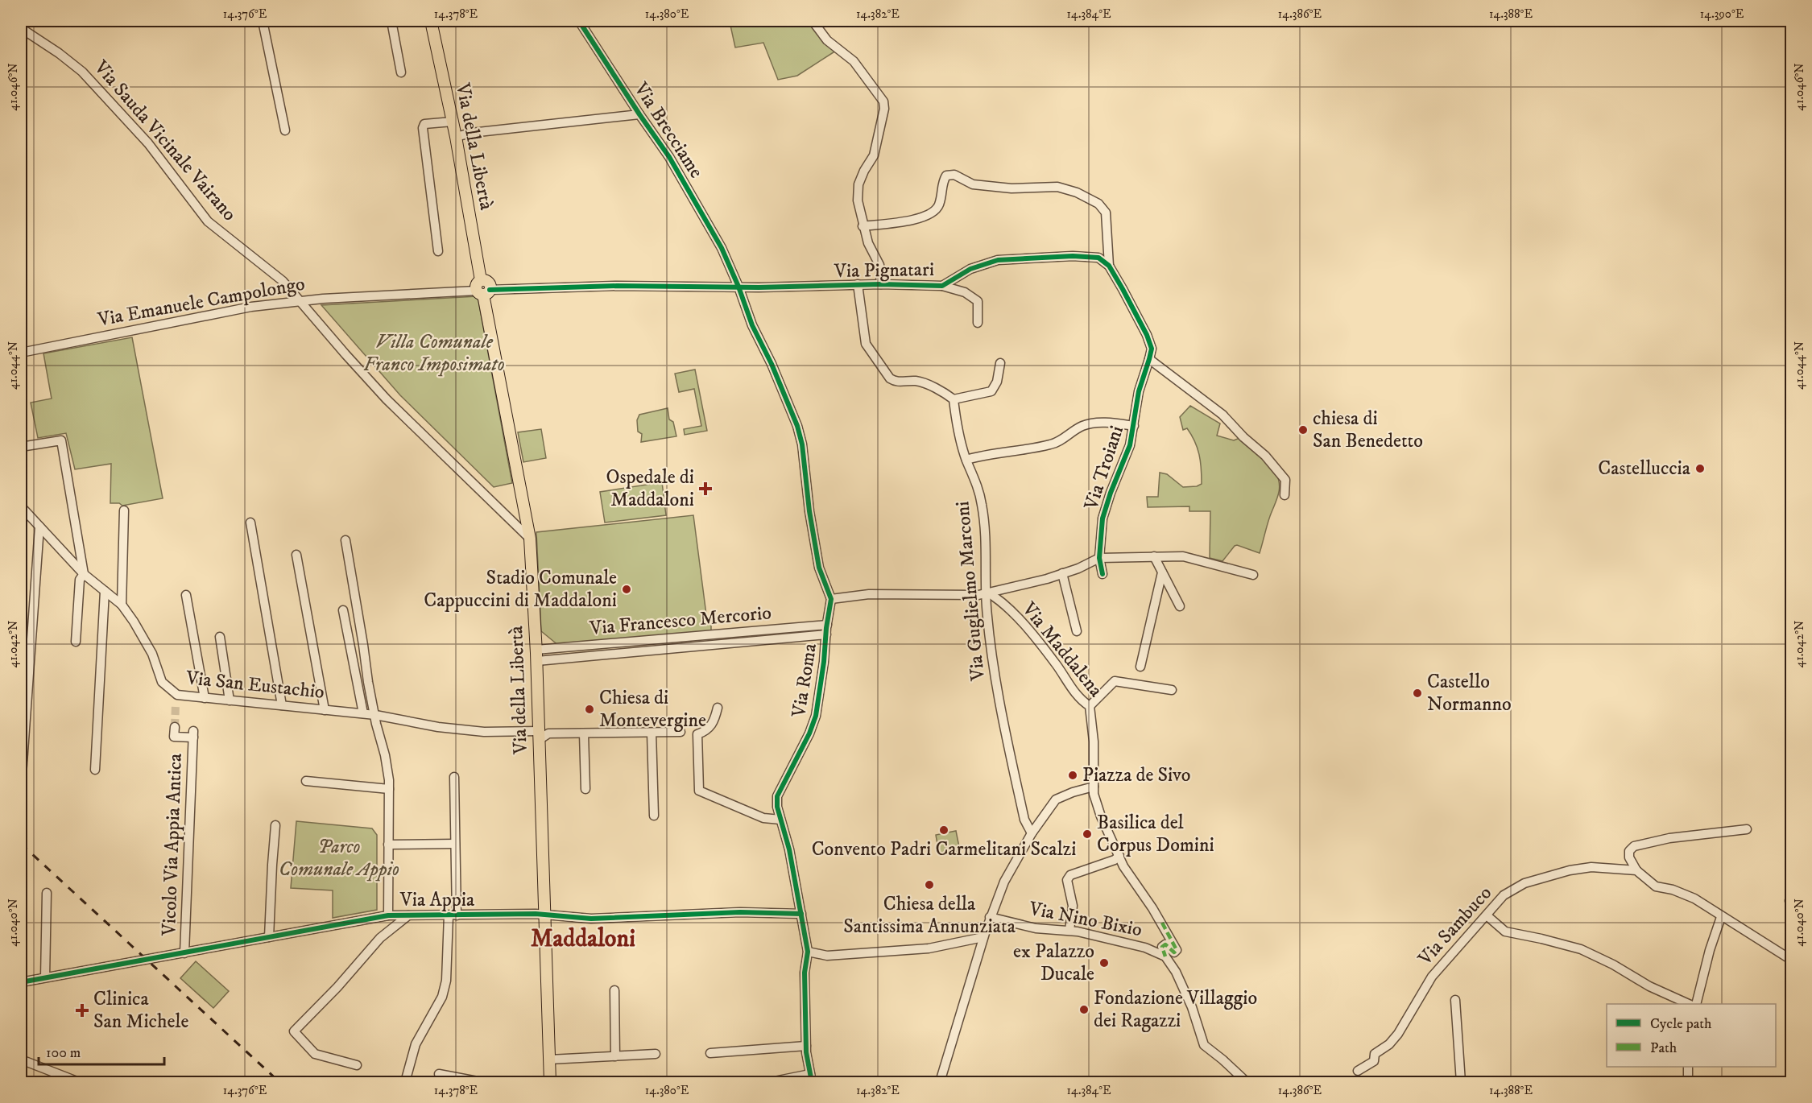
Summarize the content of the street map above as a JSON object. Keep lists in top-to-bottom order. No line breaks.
{"streets":{"main road":["Via della Libertà"],"street":["Via Brecciame","Via Sauda Vicinale Vairano","Via Pignatari","Via Emanuele Campolongo","Via Troiani","Via Guglielmo Marconi","Via Francesco Mercorio","Via Maddalena","Via Roma","Via San Eustachio","Vicolo Via Appia Antica","Via Appia","Via Nino Bixio","Via Sambuco"]},"crossings":[["Via Brecciame","Via Pignatari"],["Via Brecciame","Via Emanuele Campolongo"],["Via Brecciame","Via Roma"],["Via Sauda Vicinale Vairano","Via della Libertà"],["Via Sauda Vicinale Vairano","Via Emanuele Campolongo"],["Via della Libertà","Via Emanuele Campolongo"],["Via della Libertà","Via Francesco Mercorio"],["Via della Libertà","Via San Eustachio"],["Via della Libertà","Via Appia"],["Via Pignatari","Via Emanuele Campolongo"],["Via Pignatari","Via Troiani"],["Via Pignatari","Via Roma"],["Via Emanuele Campolongo","Via Roma"],["Via Guglielmo Marconi","Via Maddalena"],["Via Francesco Mercorio","Via Roma"],["Via Maddalena","Via Nino Bixio"],["Via Roma","Via Appia"],["Vicolo Via Appia Antica","Via Appia"]],"districts":["Maddaloni"],"parks":["Villa Comunale Franco Imposimato","Parco Comunale Appio"],"places":{"other":["chiesa di San Benedetto","Castelluccia","Stadio Comunale Cappuccini di Maddaloni","Castello Normanno","Chiesa di Montevergine","Piazza de Sivo","Convento Padri Carmelitani Scalzi","Basilica del Corpus Domini","Chiesa della Santissima Annunziata","ex Palazzo Ducale","Fondazione Villaggio dei Ragazzi"],"health":["Ospedale di Maddaloni","Clinica San Michele"]},"legend":["Cycle path","Path"],"scale_bar":"100 m","coordinates":["14.376°E","14.378°E","14.380°E","14.382°E","14.384°E","14.386°E","14.388°E","14.390°E","41.046°N","41.044°N","41.042°N","41.040°N"]}
